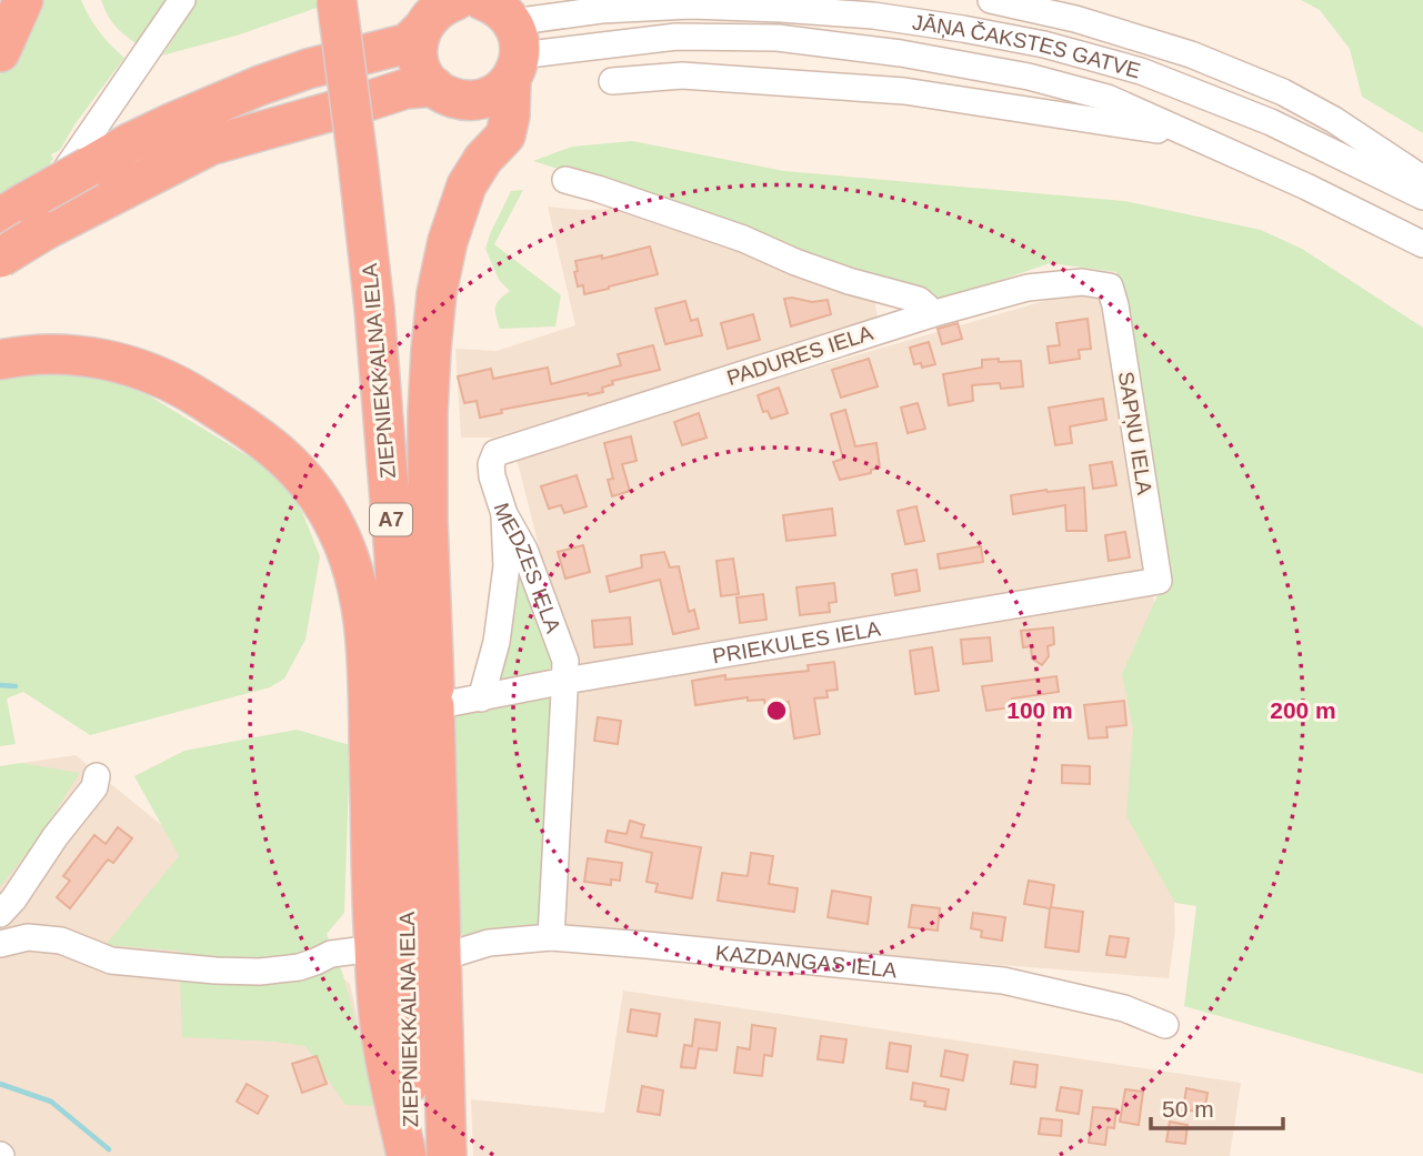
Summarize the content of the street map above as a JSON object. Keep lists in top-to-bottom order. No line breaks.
{"streets":{"highway":["ZIEPNIEKKALNA IELA","A7"],"street":["JĀŅA ČAKSTES GATVE","PADURES IELA","SAPŅU IELA","MEDZES IELA","PRIEKULES IELA","KAZDANGAS IELA"]},"crossings":[["JĀŅA ČAKSTES GATVE","ZIEPNIEKKALNA IELA"],["PADURES IELA","SAPŅU IELA"],["PADURES IELA","MEDZES IELA"],["ZIEPNIEKKALNA IELA","PRIEKULES IELA"],["ZIEPNIEKKALNA IELA","KAZDANGAS IELA"],["SAPŅU IELA","PRIEKULES IELA"],["MEDZES IELA","PRIEKULES IELA"],["MEDZES IELA","KAZDANGAS IELA"]],"scale_bar":"50 m","rings":["100 m","200 m"]}
